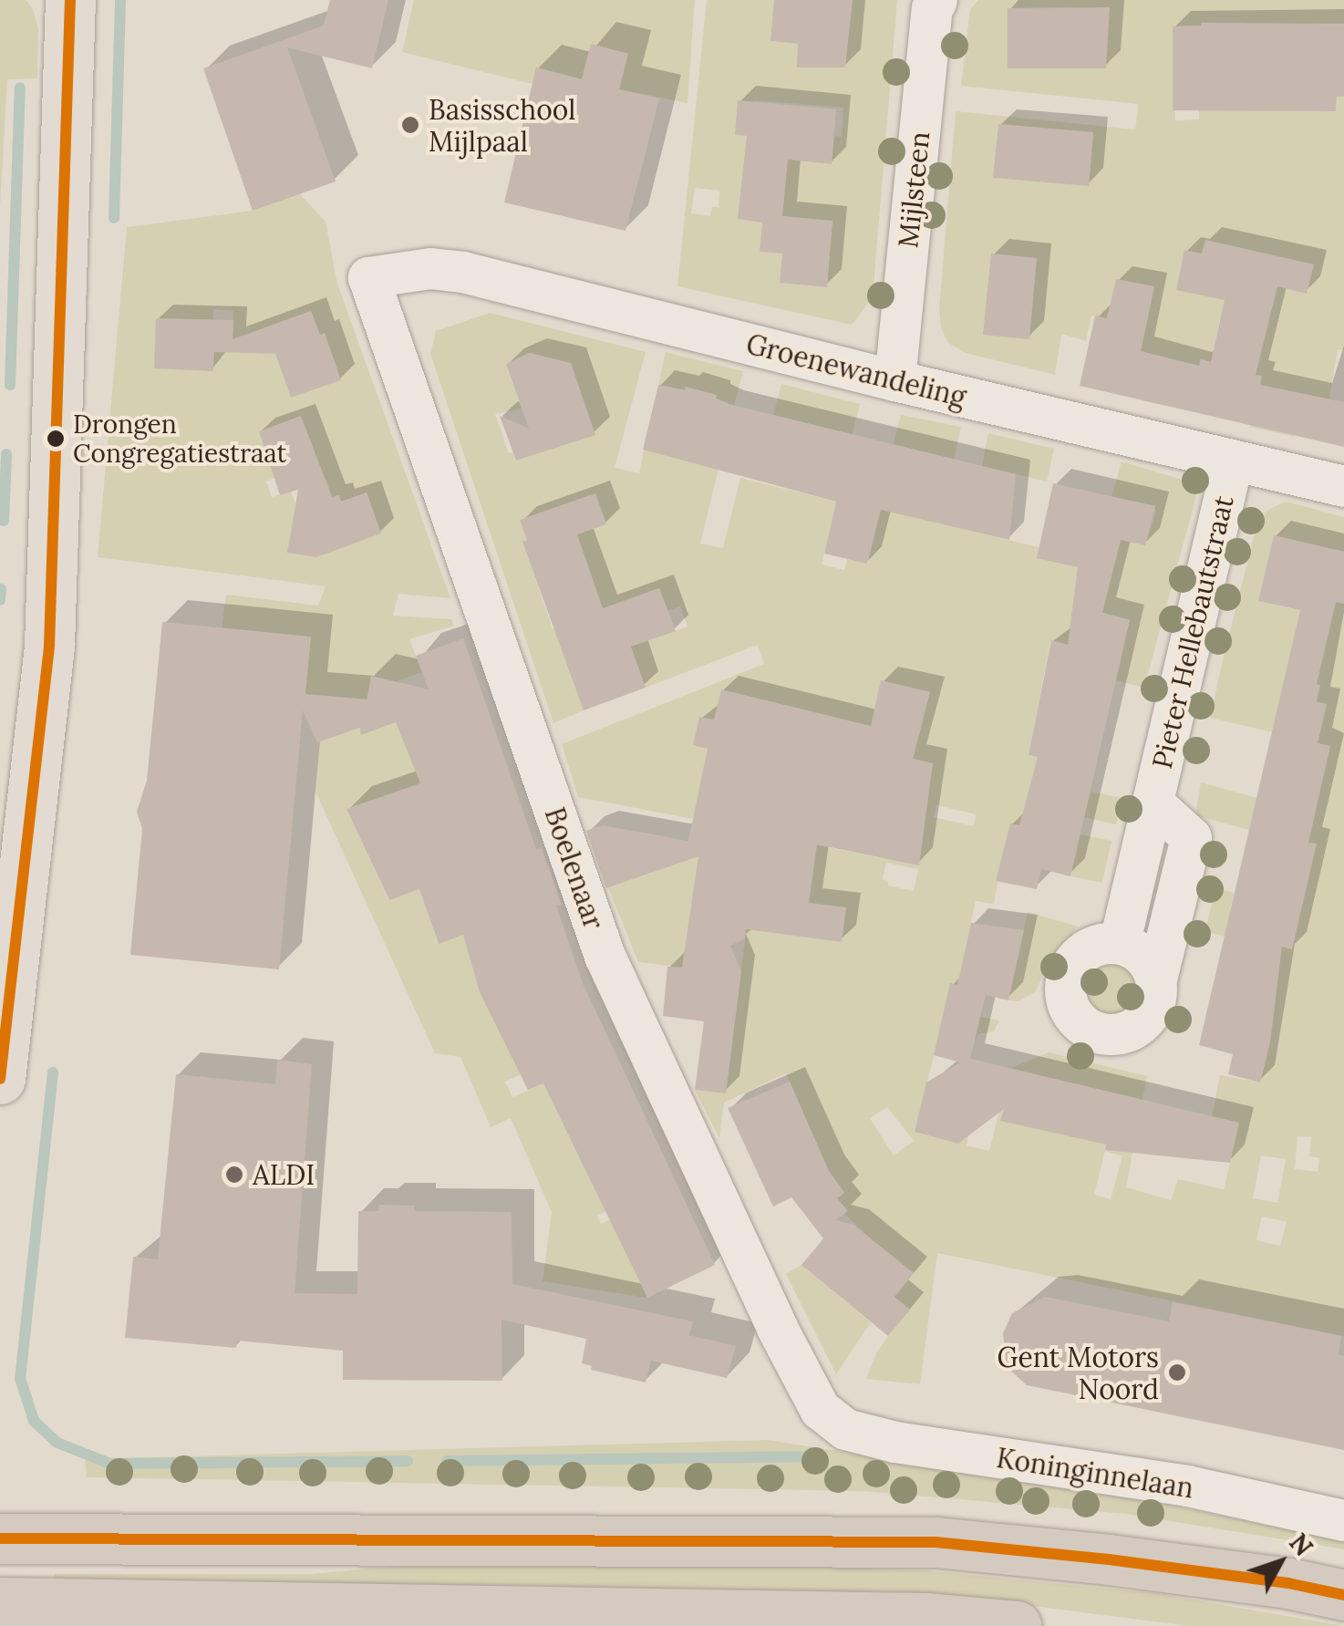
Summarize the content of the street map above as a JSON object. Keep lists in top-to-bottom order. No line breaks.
{"streets":{"street":["Mijlsteen","Groenewandeling","Pieter Hellebautstraat","Boelenaar","Koninginnelaan"]},"crossings":[["Mijlsteen","Groenewandeling"],["Groenewandeling","Pieter Hellebautstraat"],["Groenewandeling","Boelenaar"],["Boelenaar","Koninginnelaan"]],"places":["Basisschool Mijlpaal","Drongen Congregatiestraat","ALDI","Gent Motors Noord"],"north":"top right"}
